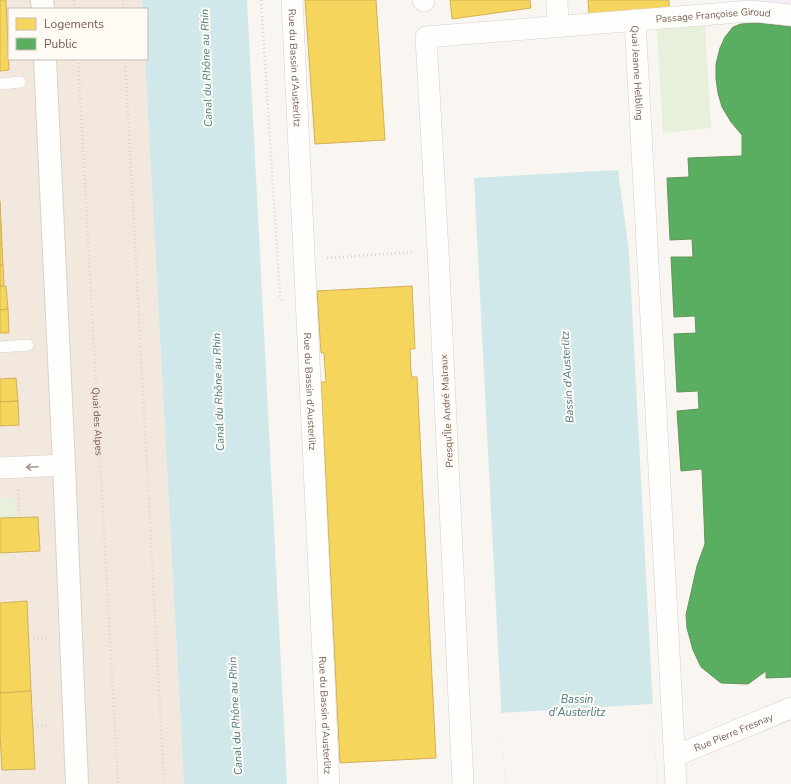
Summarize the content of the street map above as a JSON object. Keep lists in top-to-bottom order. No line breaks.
{"streets":{"street":["Passage Françoise Giroud","Rue du Bassin d'Austerlitz","Quai Jeanne Helbling","Presqu'Île André Malraux","Rue Pierre Fresnay"],"path":["Quai des Alpes"]},"crossings":[["Passage Françoise Giroud","Quai Jeanne Helbling"],["Quai Jeanne Helbling","Presqu'Île André Malraux"],["Quai Jeanne Helbling","Rue Pierre Fresnay"]],"water":["Canal du Rhône au Rhin","Bassin d'Austerlitz"],"legend":["Logements","Public"]}
